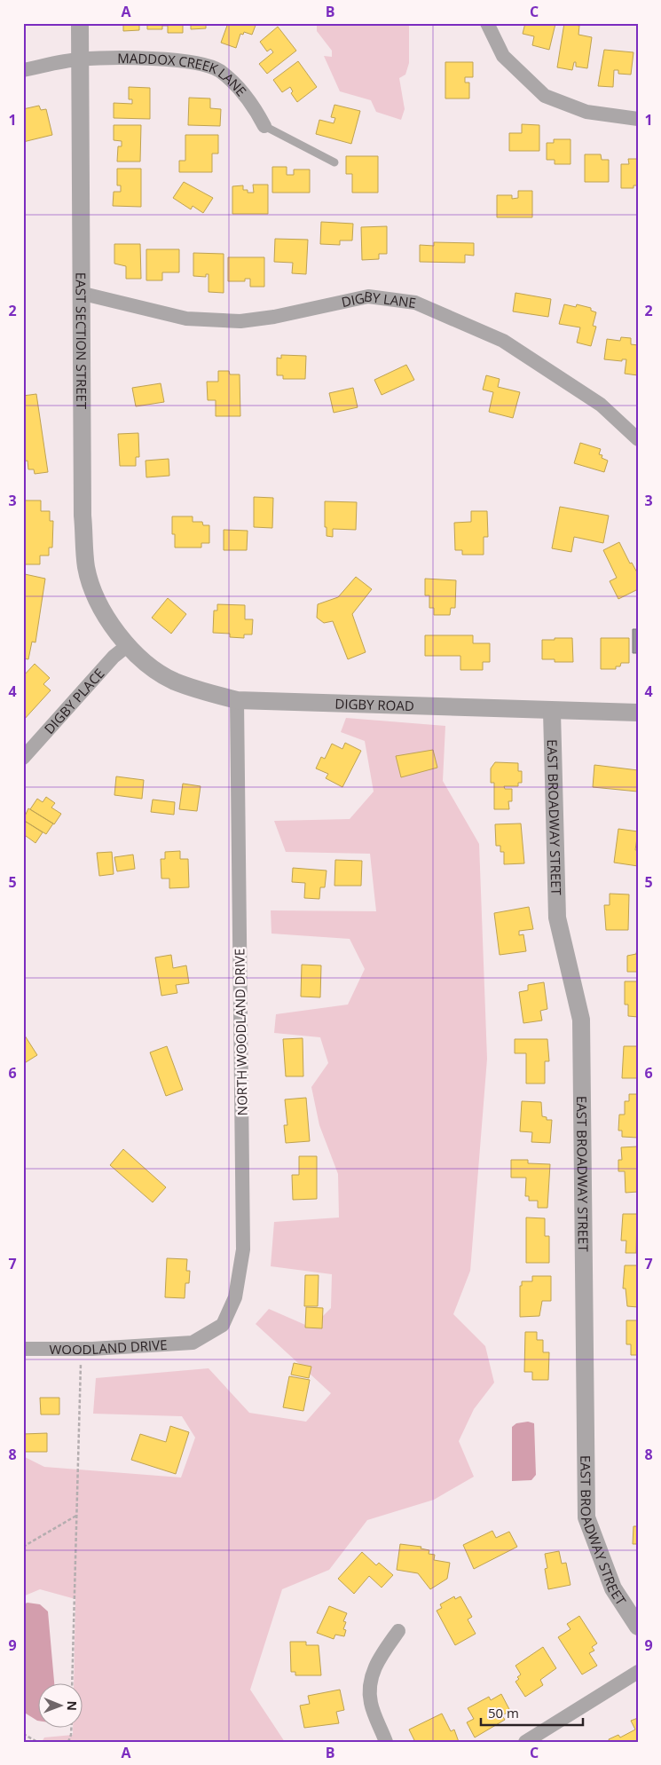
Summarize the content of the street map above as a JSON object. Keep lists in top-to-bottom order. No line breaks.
{"streets":{"street":["MADDOX CREEK LANE","DIGBY LANE","EAST SECTION STREET","DIGBY PLACE","DIGBY ROAD","EAST BROADWAY STREET","NORTH WOODLAND DRIVE","WOODLAND DRIVE"]},"crossings":[["MADDOX CREEK LANE","EAST SECTION STREET"],["DIGBY LANE","EAST SECTION STREET"],["EAST SECTION STREET","DIGBY PLACE"],["EAST SECTION STREET","DIGBY ROAD"],["DIGBY PLACE","DIGBY ROAD"],["DIGBY ROAD","EAST BROADWAY STREET"],["DIGBY ROAD","NORTH WOODLAND DRIVE"],["NORTH WOODLAND DRIVE","WOODLAND DRIVE"]],"scale_bar":"50 m","north":"right","grid":{"columns":["A","B","C"],"rows":["1","2","3","4","5","6","7","8","9"]}}
